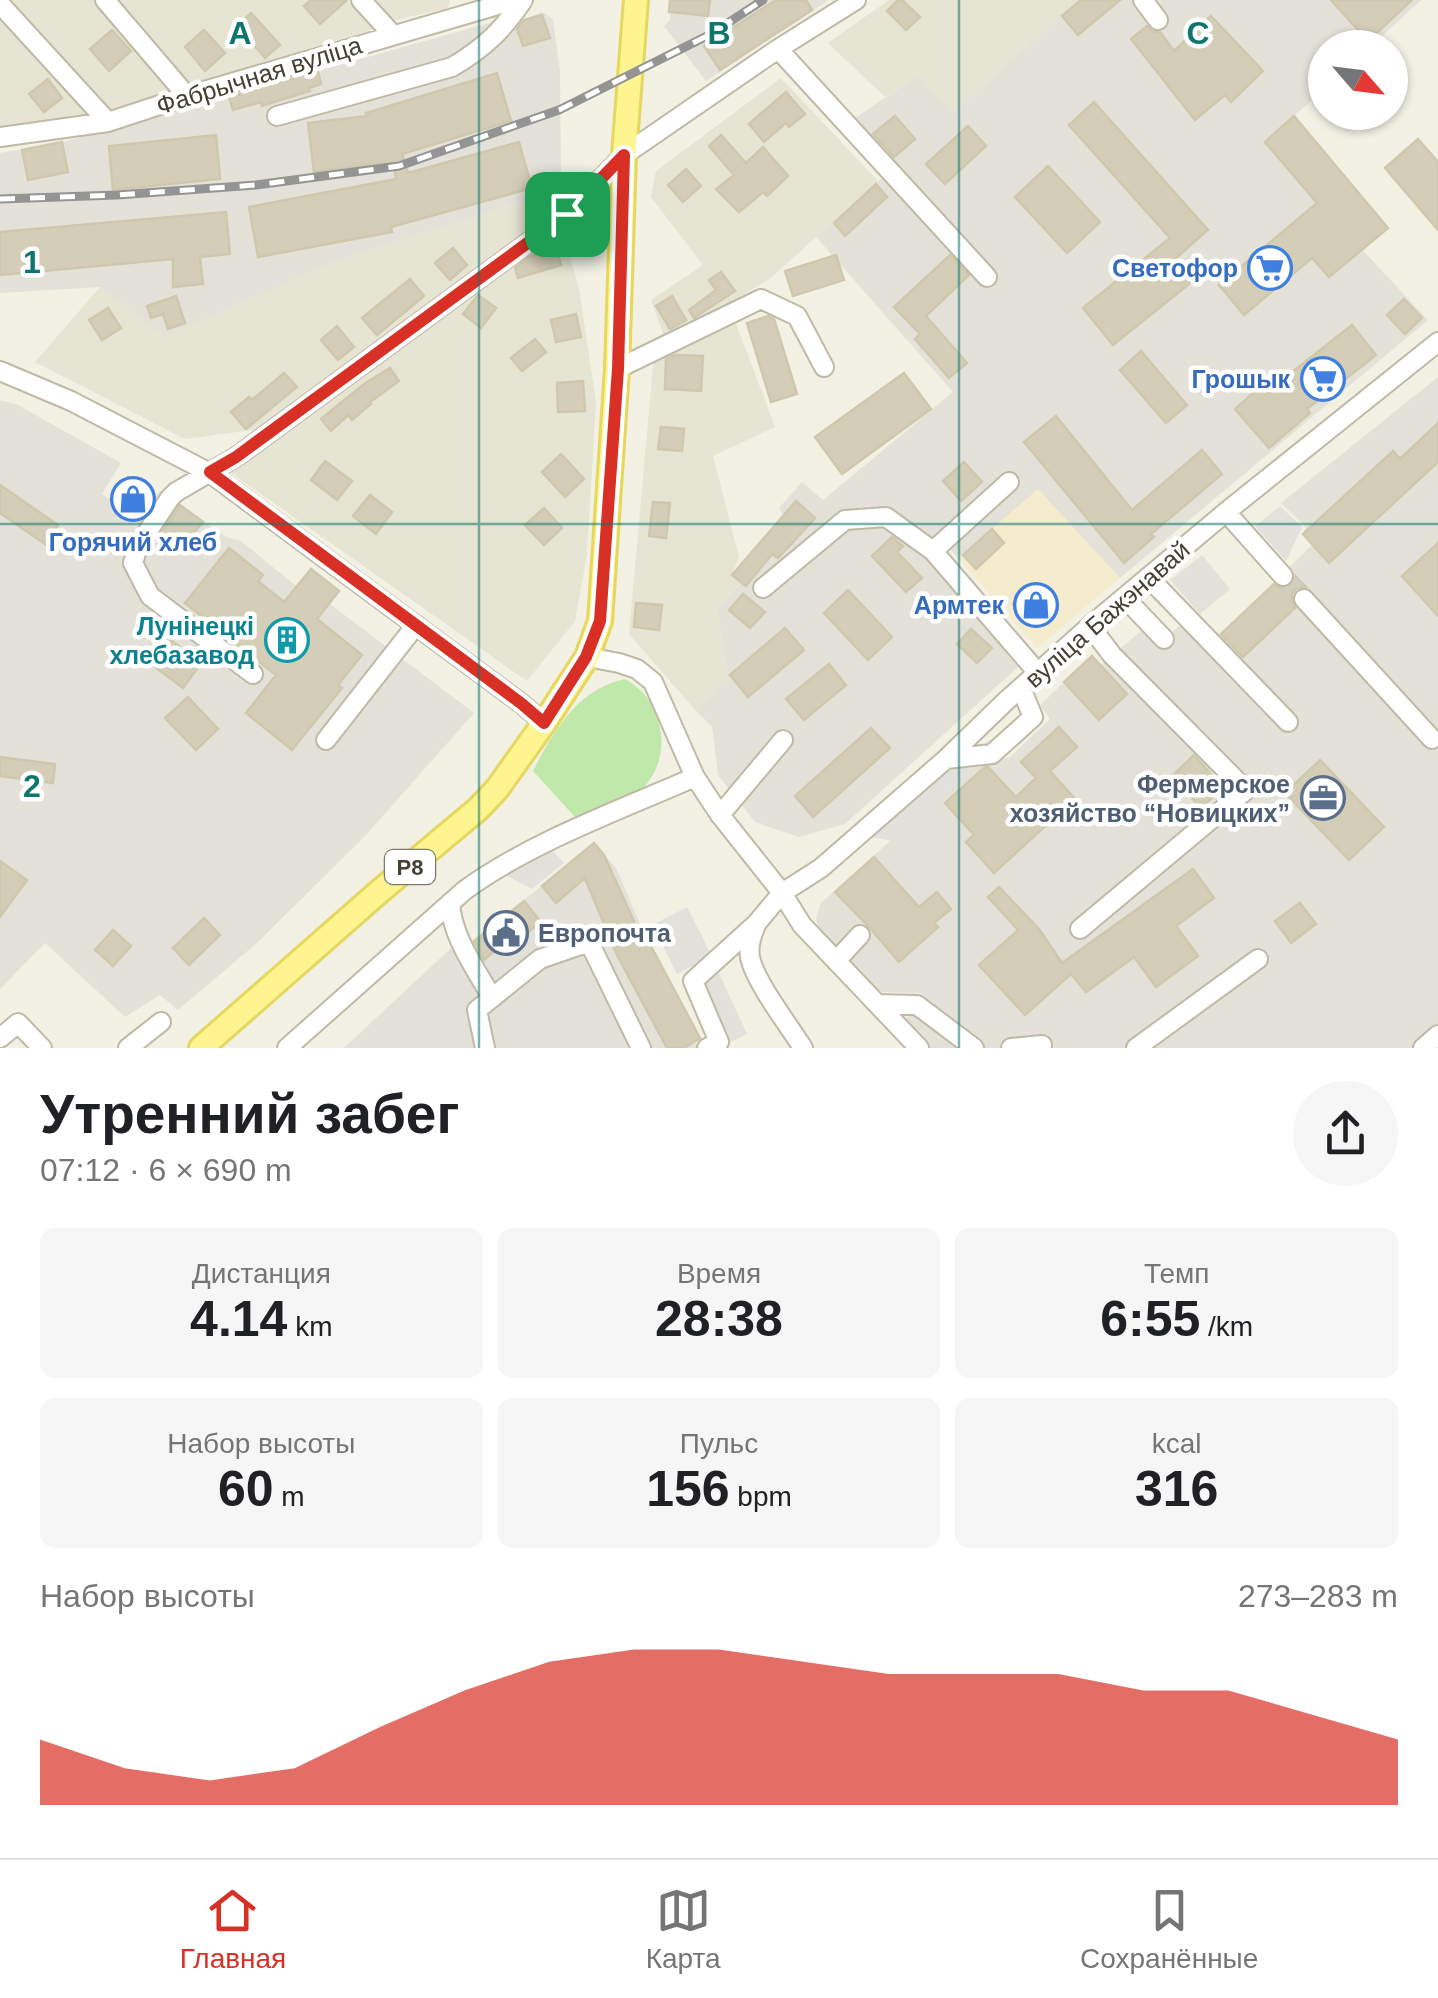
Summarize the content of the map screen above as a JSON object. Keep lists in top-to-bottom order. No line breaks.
{"streets":{"main road":["Р8"],"street":["Фабрычная вуліца","вуліца Бажэнавай"]},"places":{"supermarket":["Светофор","Грошык"],"shop":["Горячий хлеб","Армтек"],"building":["Лунінецкі хлебазавод"],"office":["Фермерское хозяйство “Новицких”"],"public building":["Европочта"]},"north":"bottom right","page":{"heading":["Утренний забег","07:12 · 6 × 690 m"],"stats":[["Дистанция","4.14 km"],["Время","28:38"],["Темп","6:55 /km"],["Набор высоты","60 m"],["Пульс","156 bpm"],["kcal","316"]],"chart":["Набор высоты","273–283 m"],"tabs":["Главная","Карта","Сохранённые"]},"grid":{"columns":["A","B","C"],"rows":["1","2"]}}
